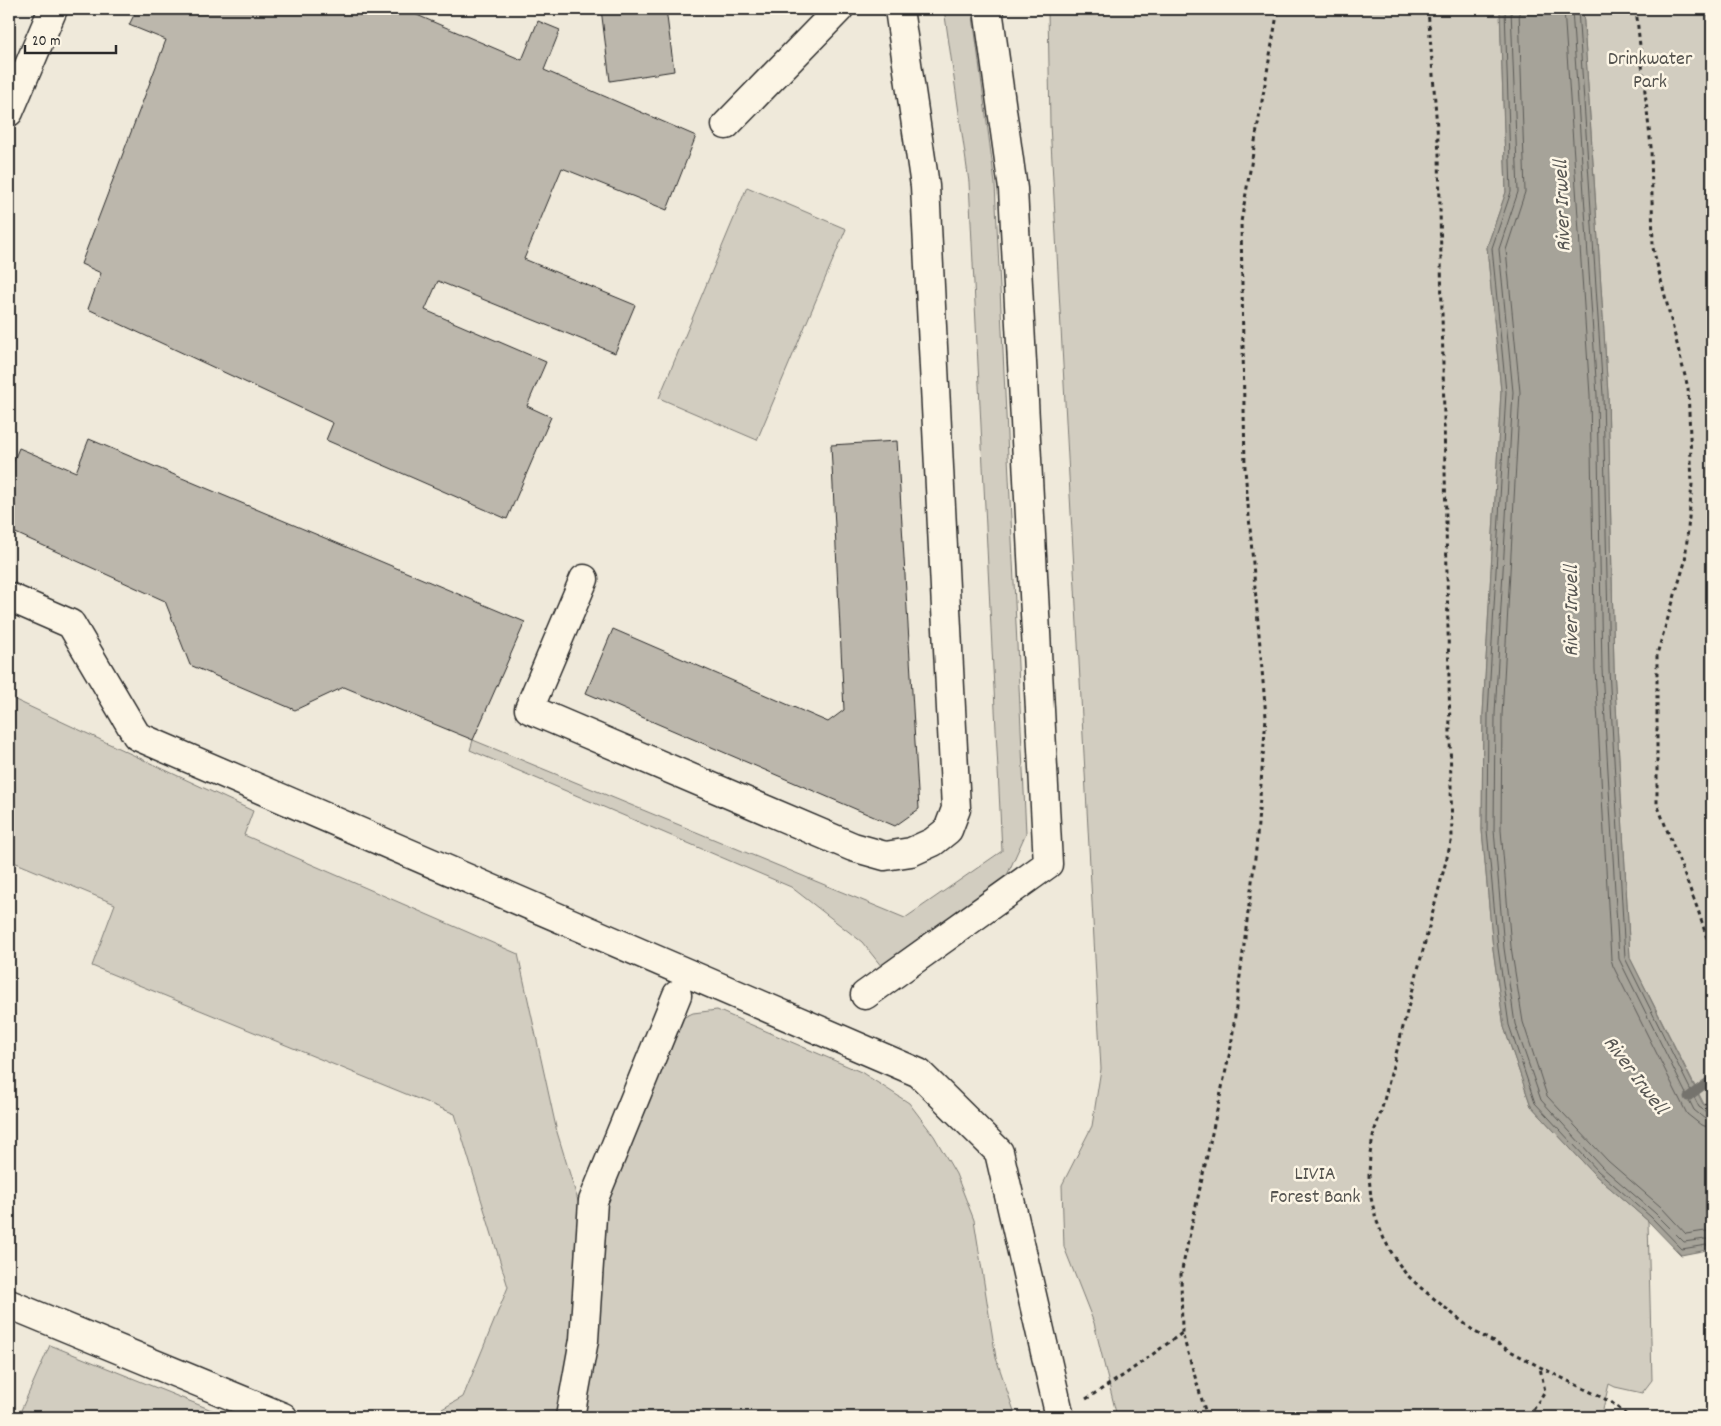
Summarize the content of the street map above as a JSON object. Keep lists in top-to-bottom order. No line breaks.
{"water":["River Irwell"],"parks":["Drinkwater Park","LIVIA Forest Bank"],"scale_bar":"20 m"}
